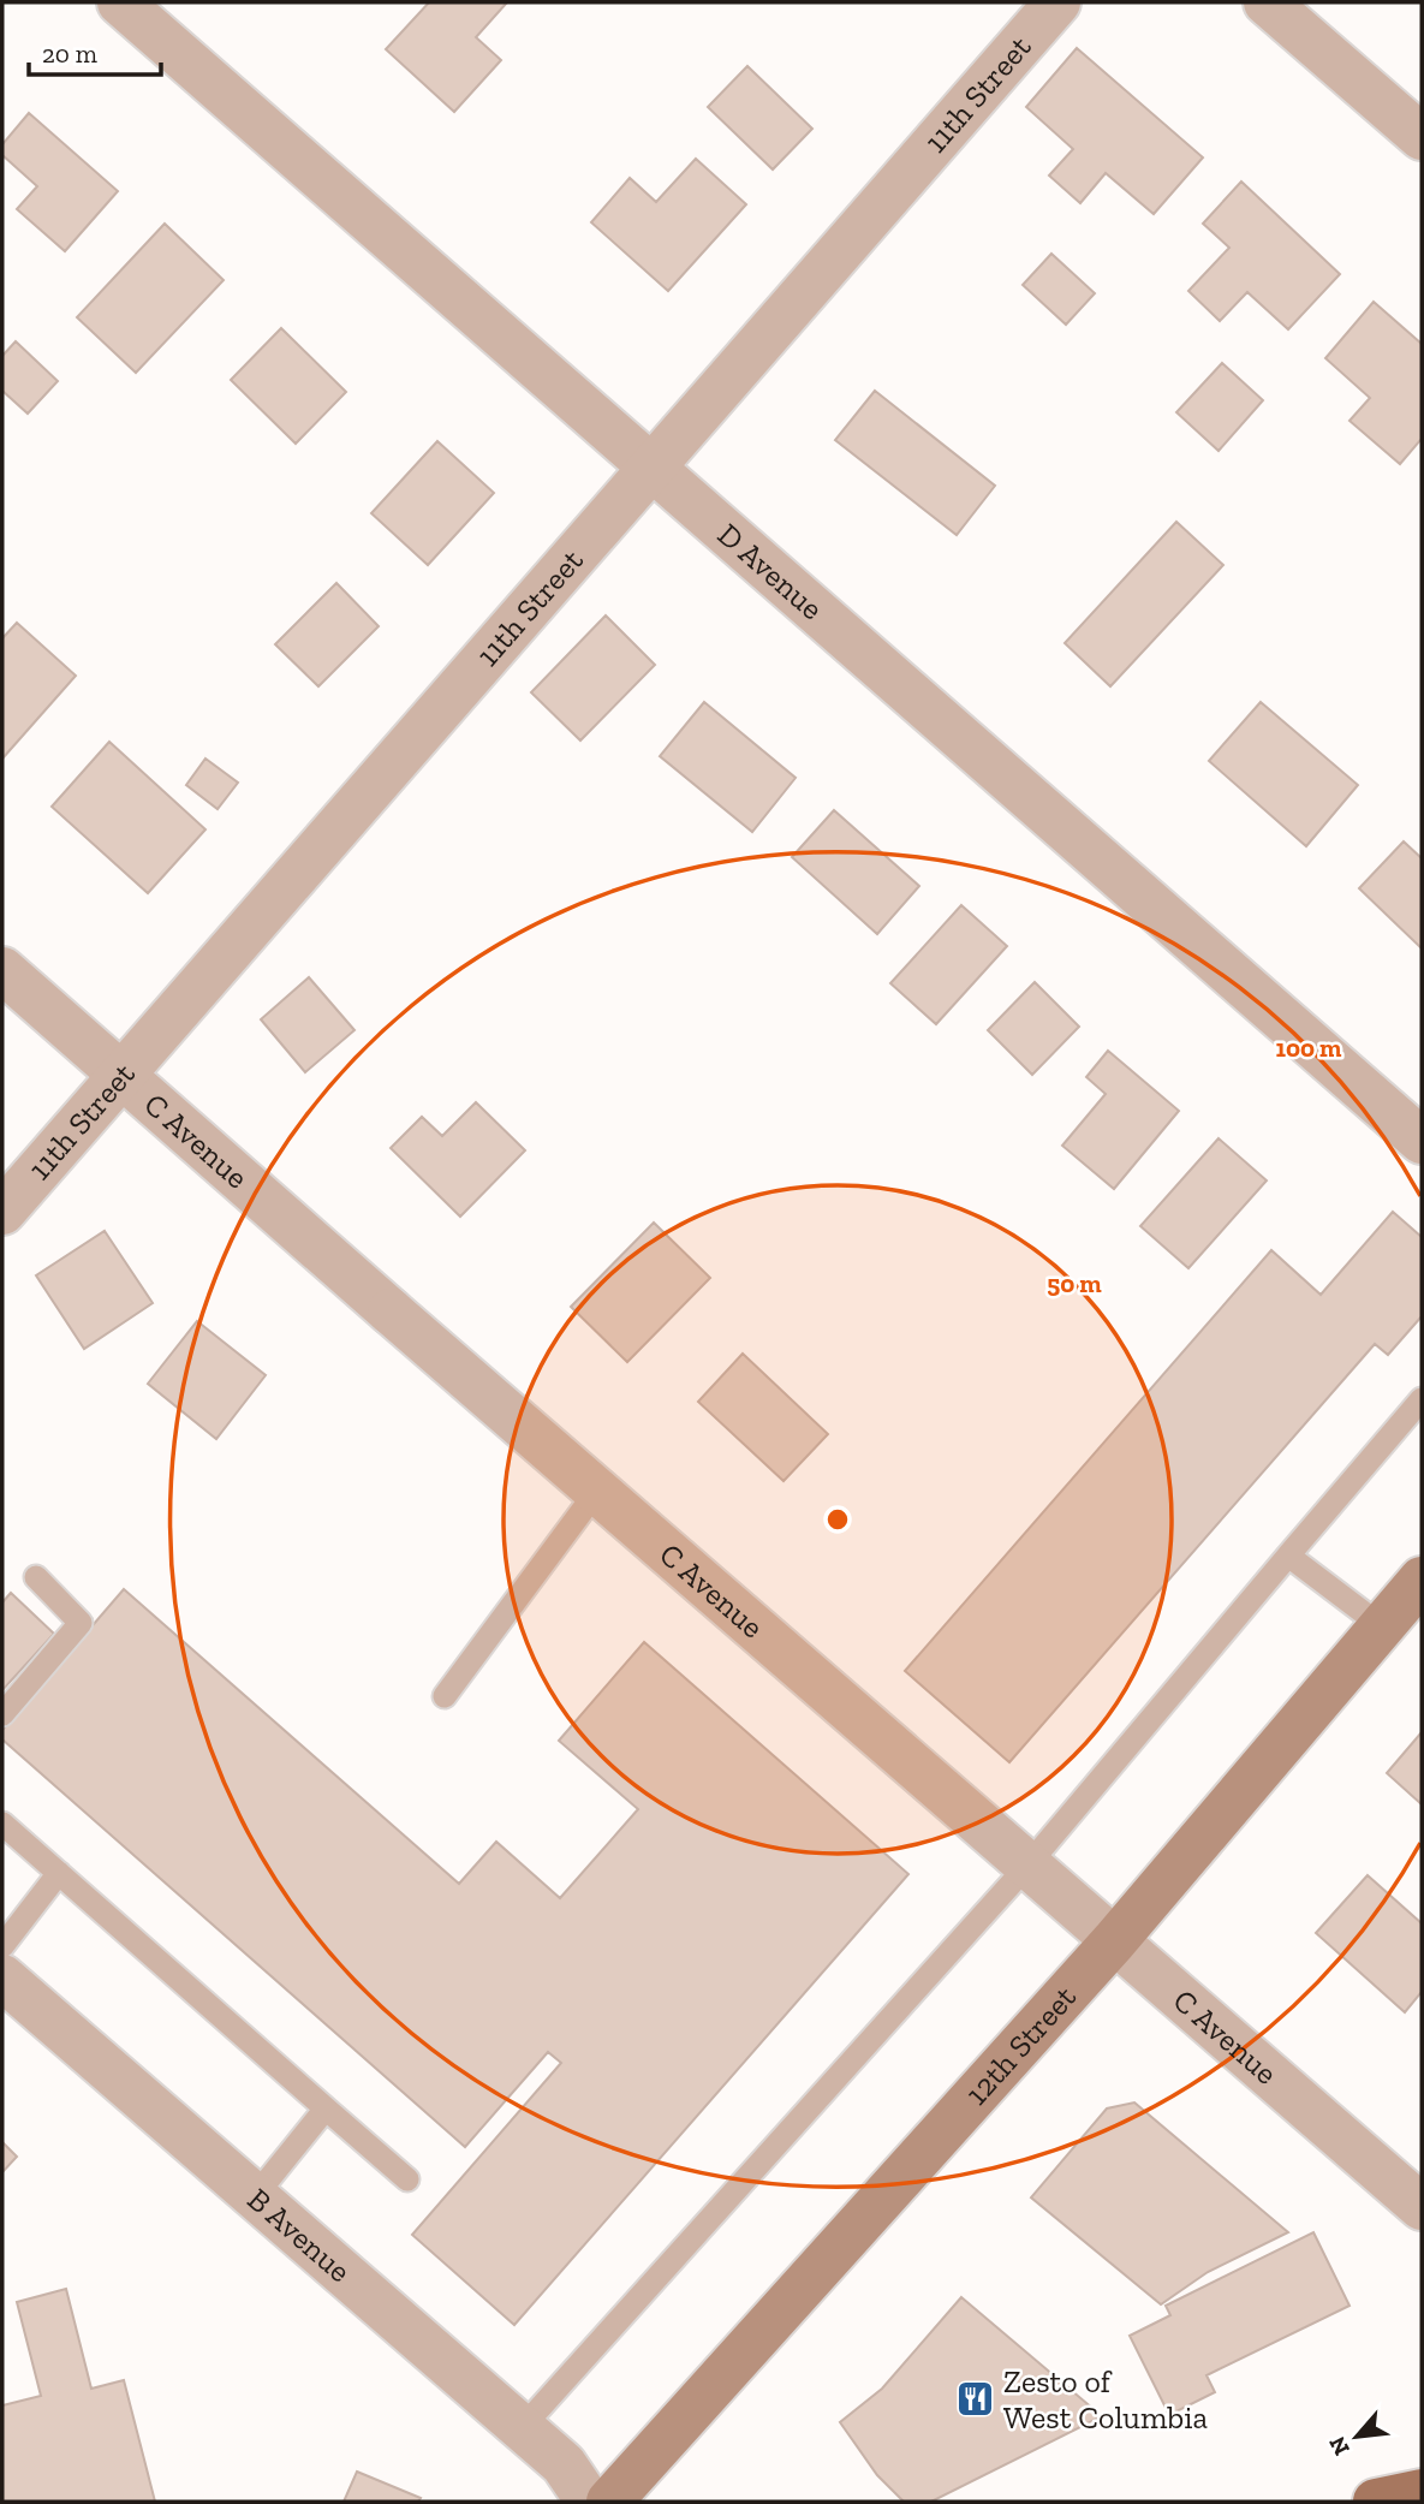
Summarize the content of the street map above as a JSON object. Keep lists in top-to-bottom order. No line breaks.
{"streets":{"main road":["12th Street"],"street":["11th Street","D Avenue","C Avenue","B Avenue"]},"crossings":[["11th Street","D Avenue"],["11th Street","C Avenue"],["C Avenue","12th Street"]],"places":{"restaurant":["Zesto of West Columbia"]},"scale_bar":"20 m","north":"bottom left","rings":["100 m","50 m"]}
